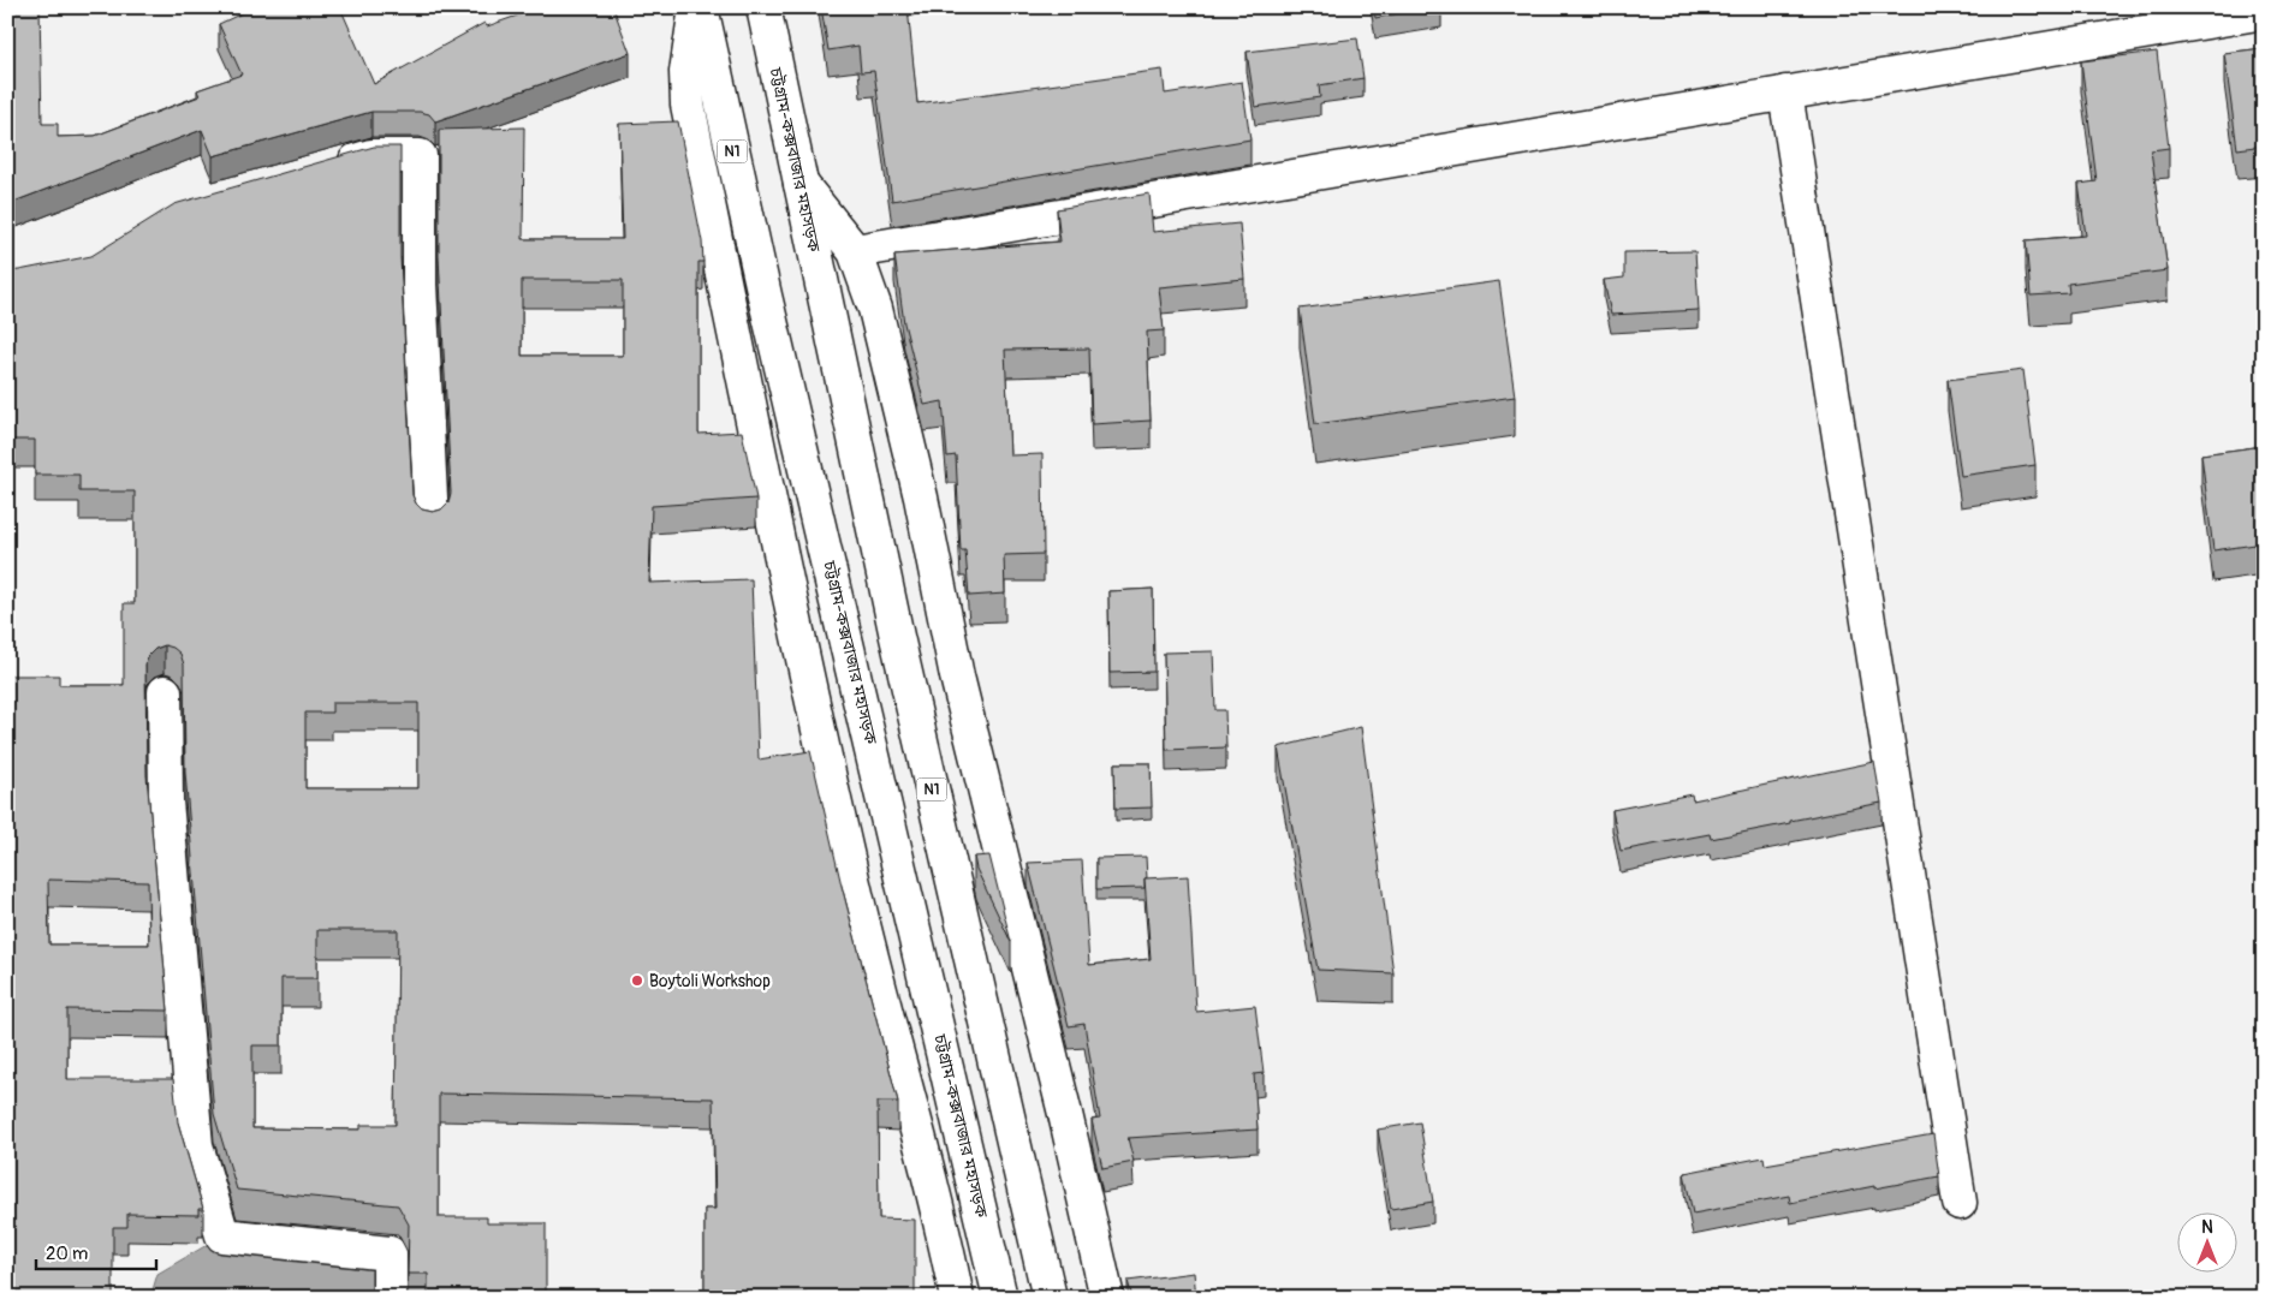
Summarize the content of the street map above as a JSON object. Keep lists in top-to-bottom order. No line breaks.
{"streets":{"main road":["N1","চট্টগ্রাম-কক্সবাজার মহাসড়ক"]},"places":["Boytoli Workshop"],"scale_bar":"20 m","north":"top"}
